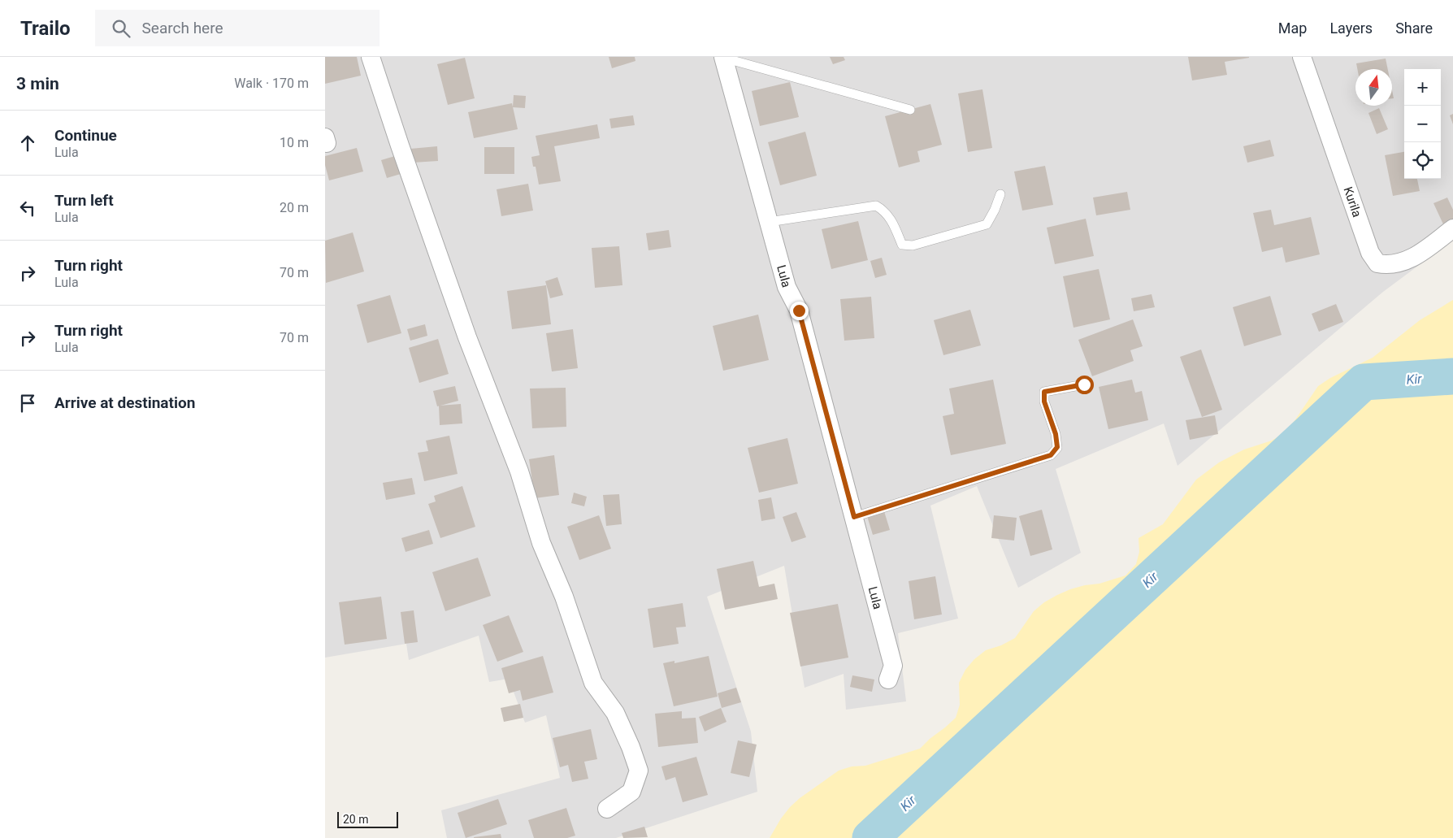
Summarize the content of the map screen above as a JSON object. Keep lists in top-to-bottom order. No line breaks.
{"streets":{"street":["Kurila","Lula"]},"water":["Kir"],"scale_bar":"20 m","north":"top","page":{"header":"Trailo","search":"Search here","nav":["Map","Layers","Share"],"heading":["3 min","Walk · 170 m"],"map_buttons":["+","−"],"list":[["Continue","Lula","10 m"],["Turn left","Lula","20 m"],["Turn right","Lula","70 m"],["Turn right","Lula","70 m"],"Arrive at destination"],"scale":"20 m"}}
